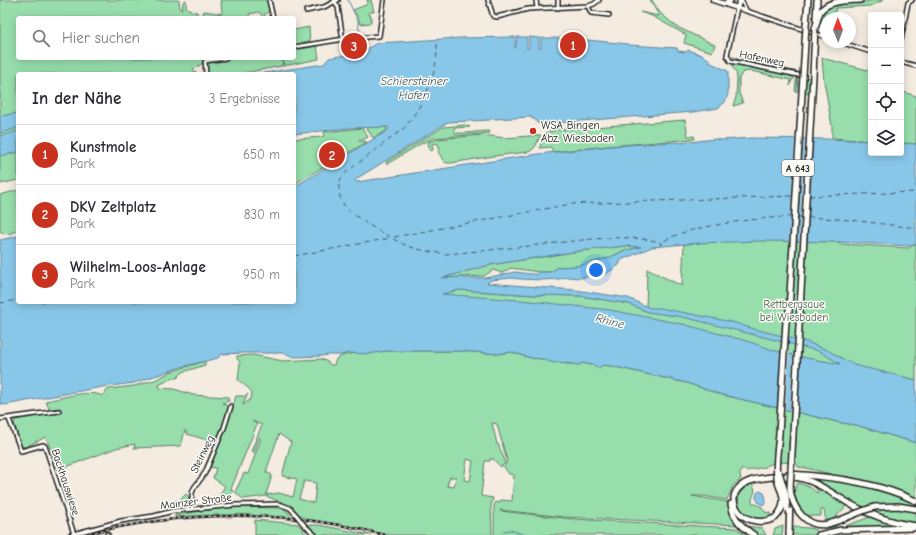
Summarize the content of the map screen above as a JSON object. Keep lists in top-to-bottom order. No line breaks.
{"streets":{"highway":["A 643"],"street":["Hafenweg","Steinweg","Backhauswiese","Mainzer Straße"]},"crossings":[["Steinweg","Mainzer Straße"],["Backhauswiese","Mainzer Straße"]],"water":["Schiersteiner Hafen","Rhine"],"parks":["Rettbergsaue bei Wiesbaden"],"places":["WSA Bingen Abz. Wiesbaden"],"north":"top","page":{"map_buttons":["+","−"],"search":"Hier suchen","pins":["1","3","2"],"heading":["In der Nähe","3 Ergebnisse"],"list":[{"mark":"1","name":"Kunstmole","note":"Park","value":"650 m"},{"mark":"2","name":"DKV Zeltplatz","note":"Park","value":"830 m"},{"mark":"3","name":"Wilhelm-Loos-Anlage","note":"Park","value":"950 m"}]}}
